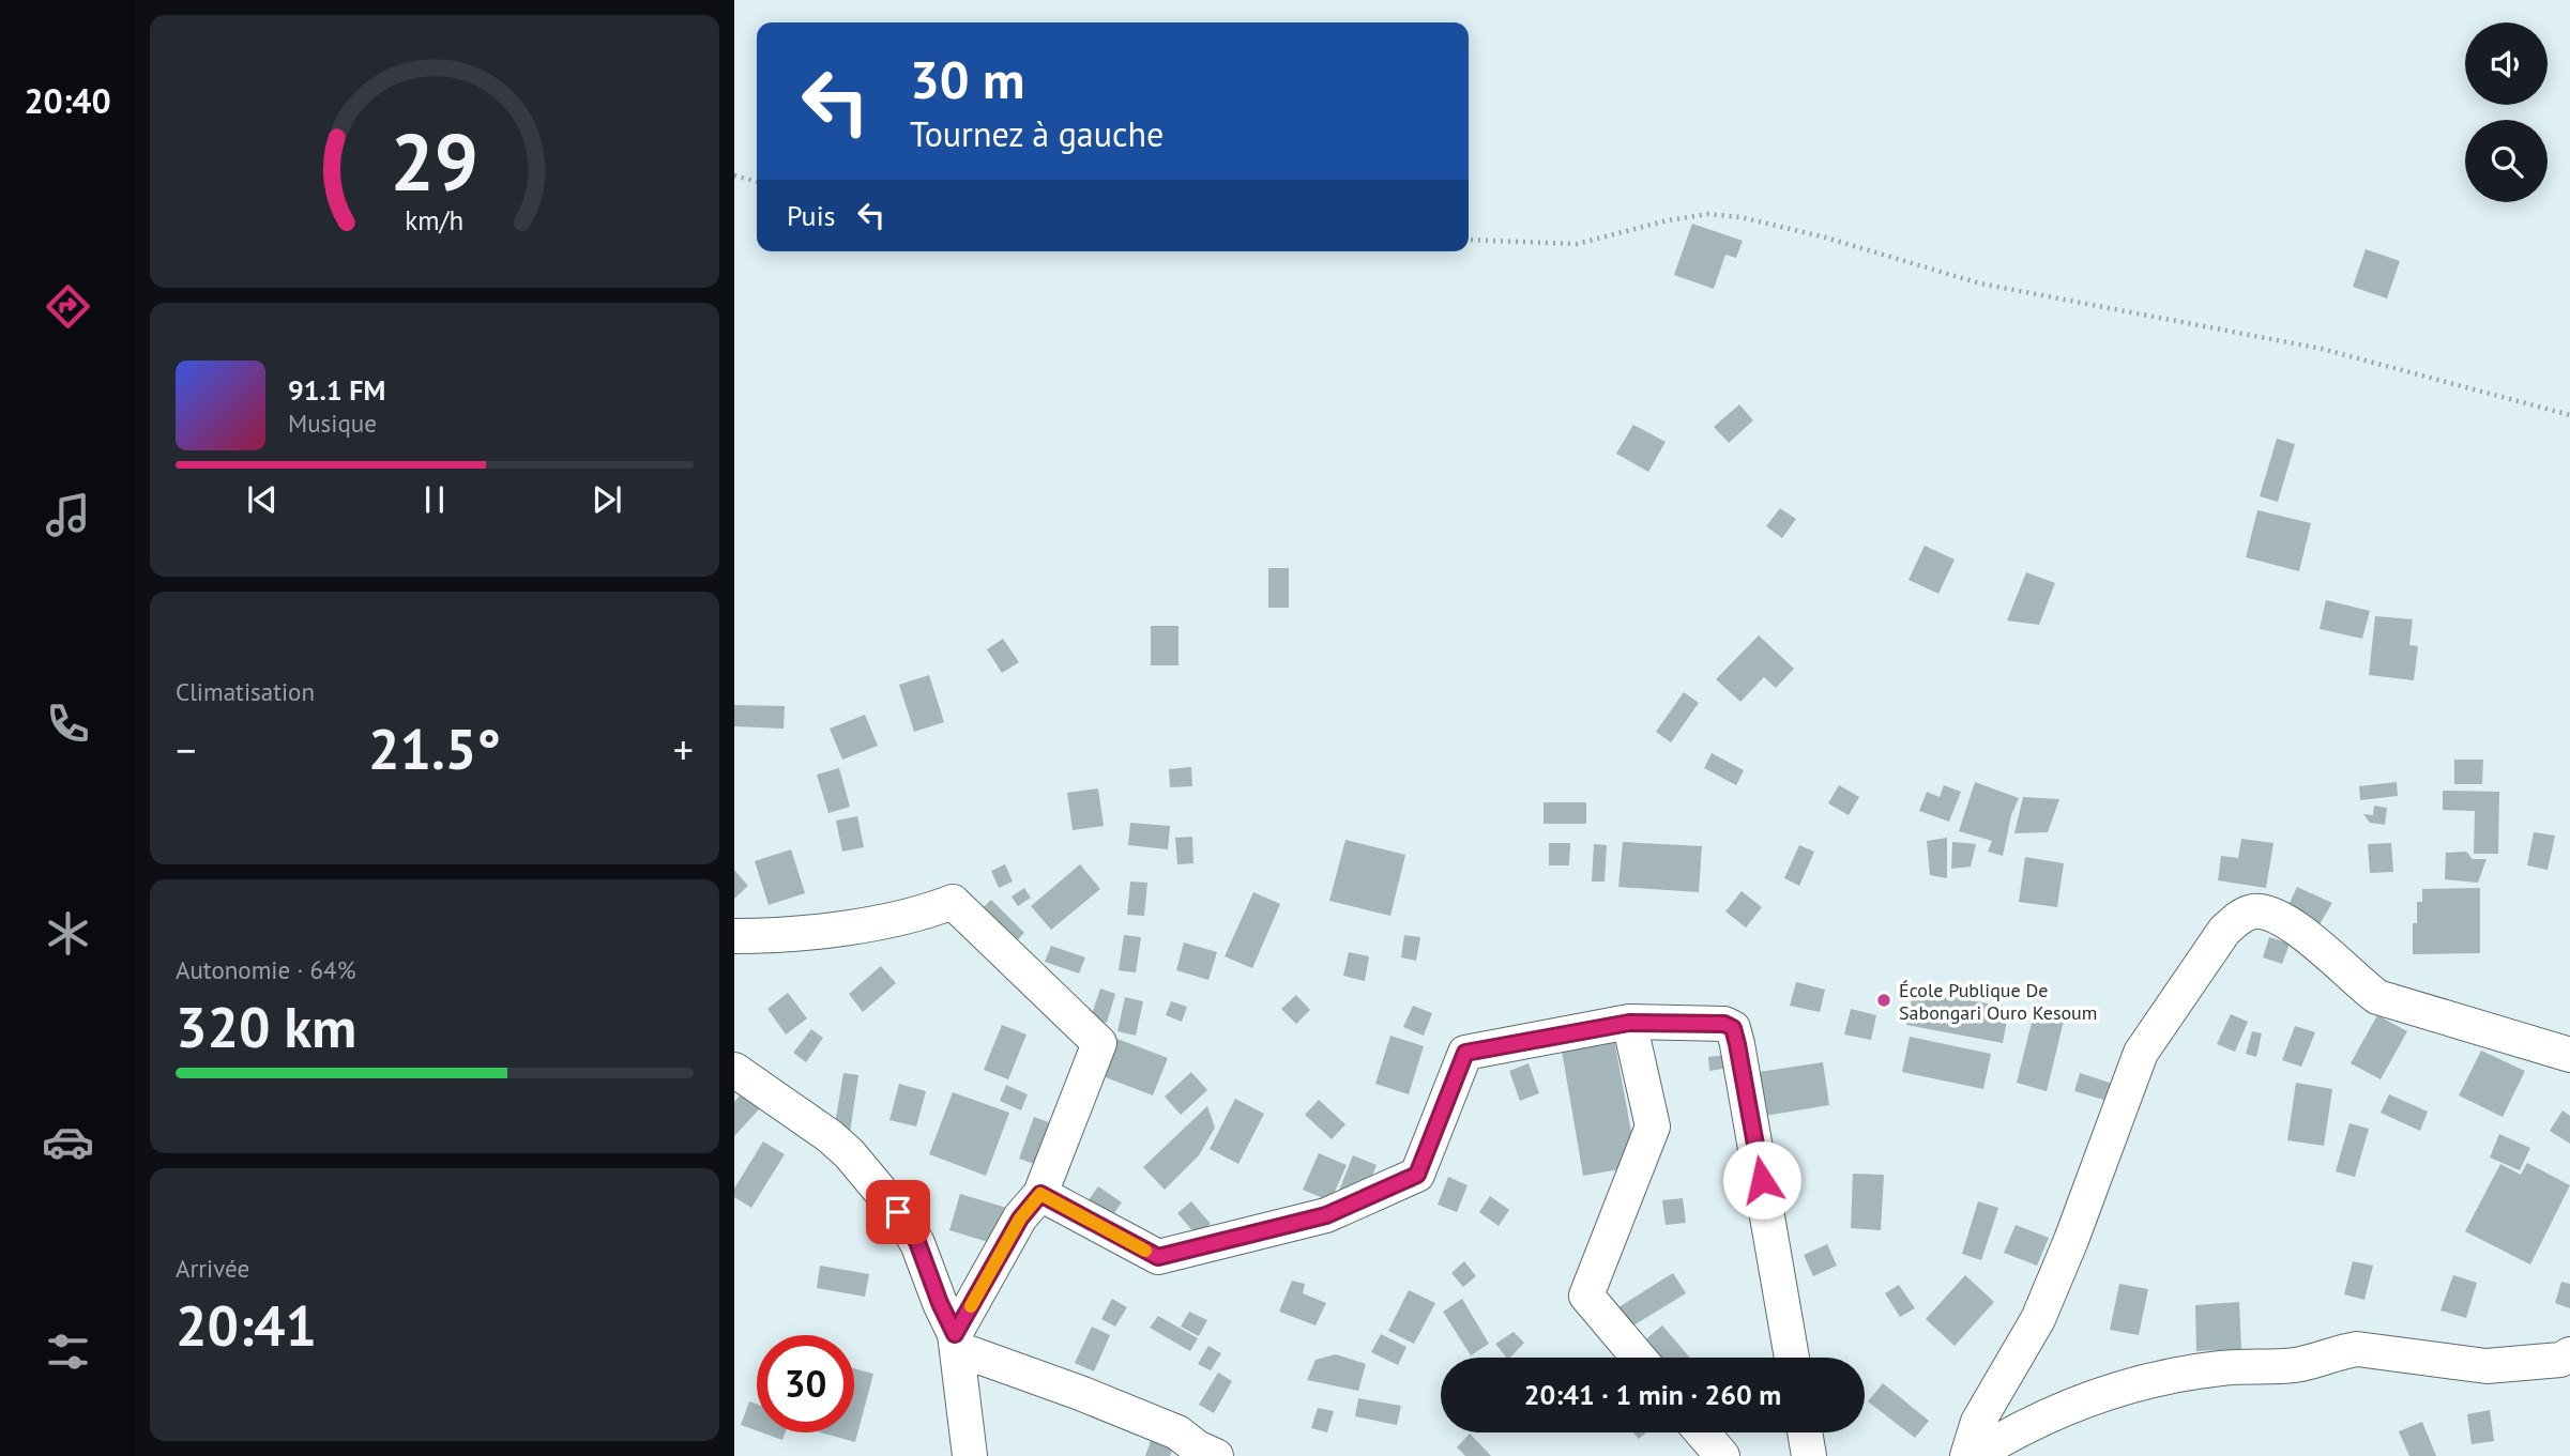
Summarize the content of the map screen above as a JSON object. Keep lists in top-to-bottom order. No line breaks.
{"places":["École Publique De Sabongari Ouro Kesoum"],"page":{"tabs":"20:40","turn":["30 m","Tournez à gauche"],"then":"Puis","song":["91.1 FM","Musique"],"tile":["Climatisation",["Autonomie · 64%","320 km"],["Arrivée","20:41"]],"heat":["−","21.5°","+"],"limit":"30","trip":"20:41 · 1 min · 260 m","gauge":["29","km/h"]}}
